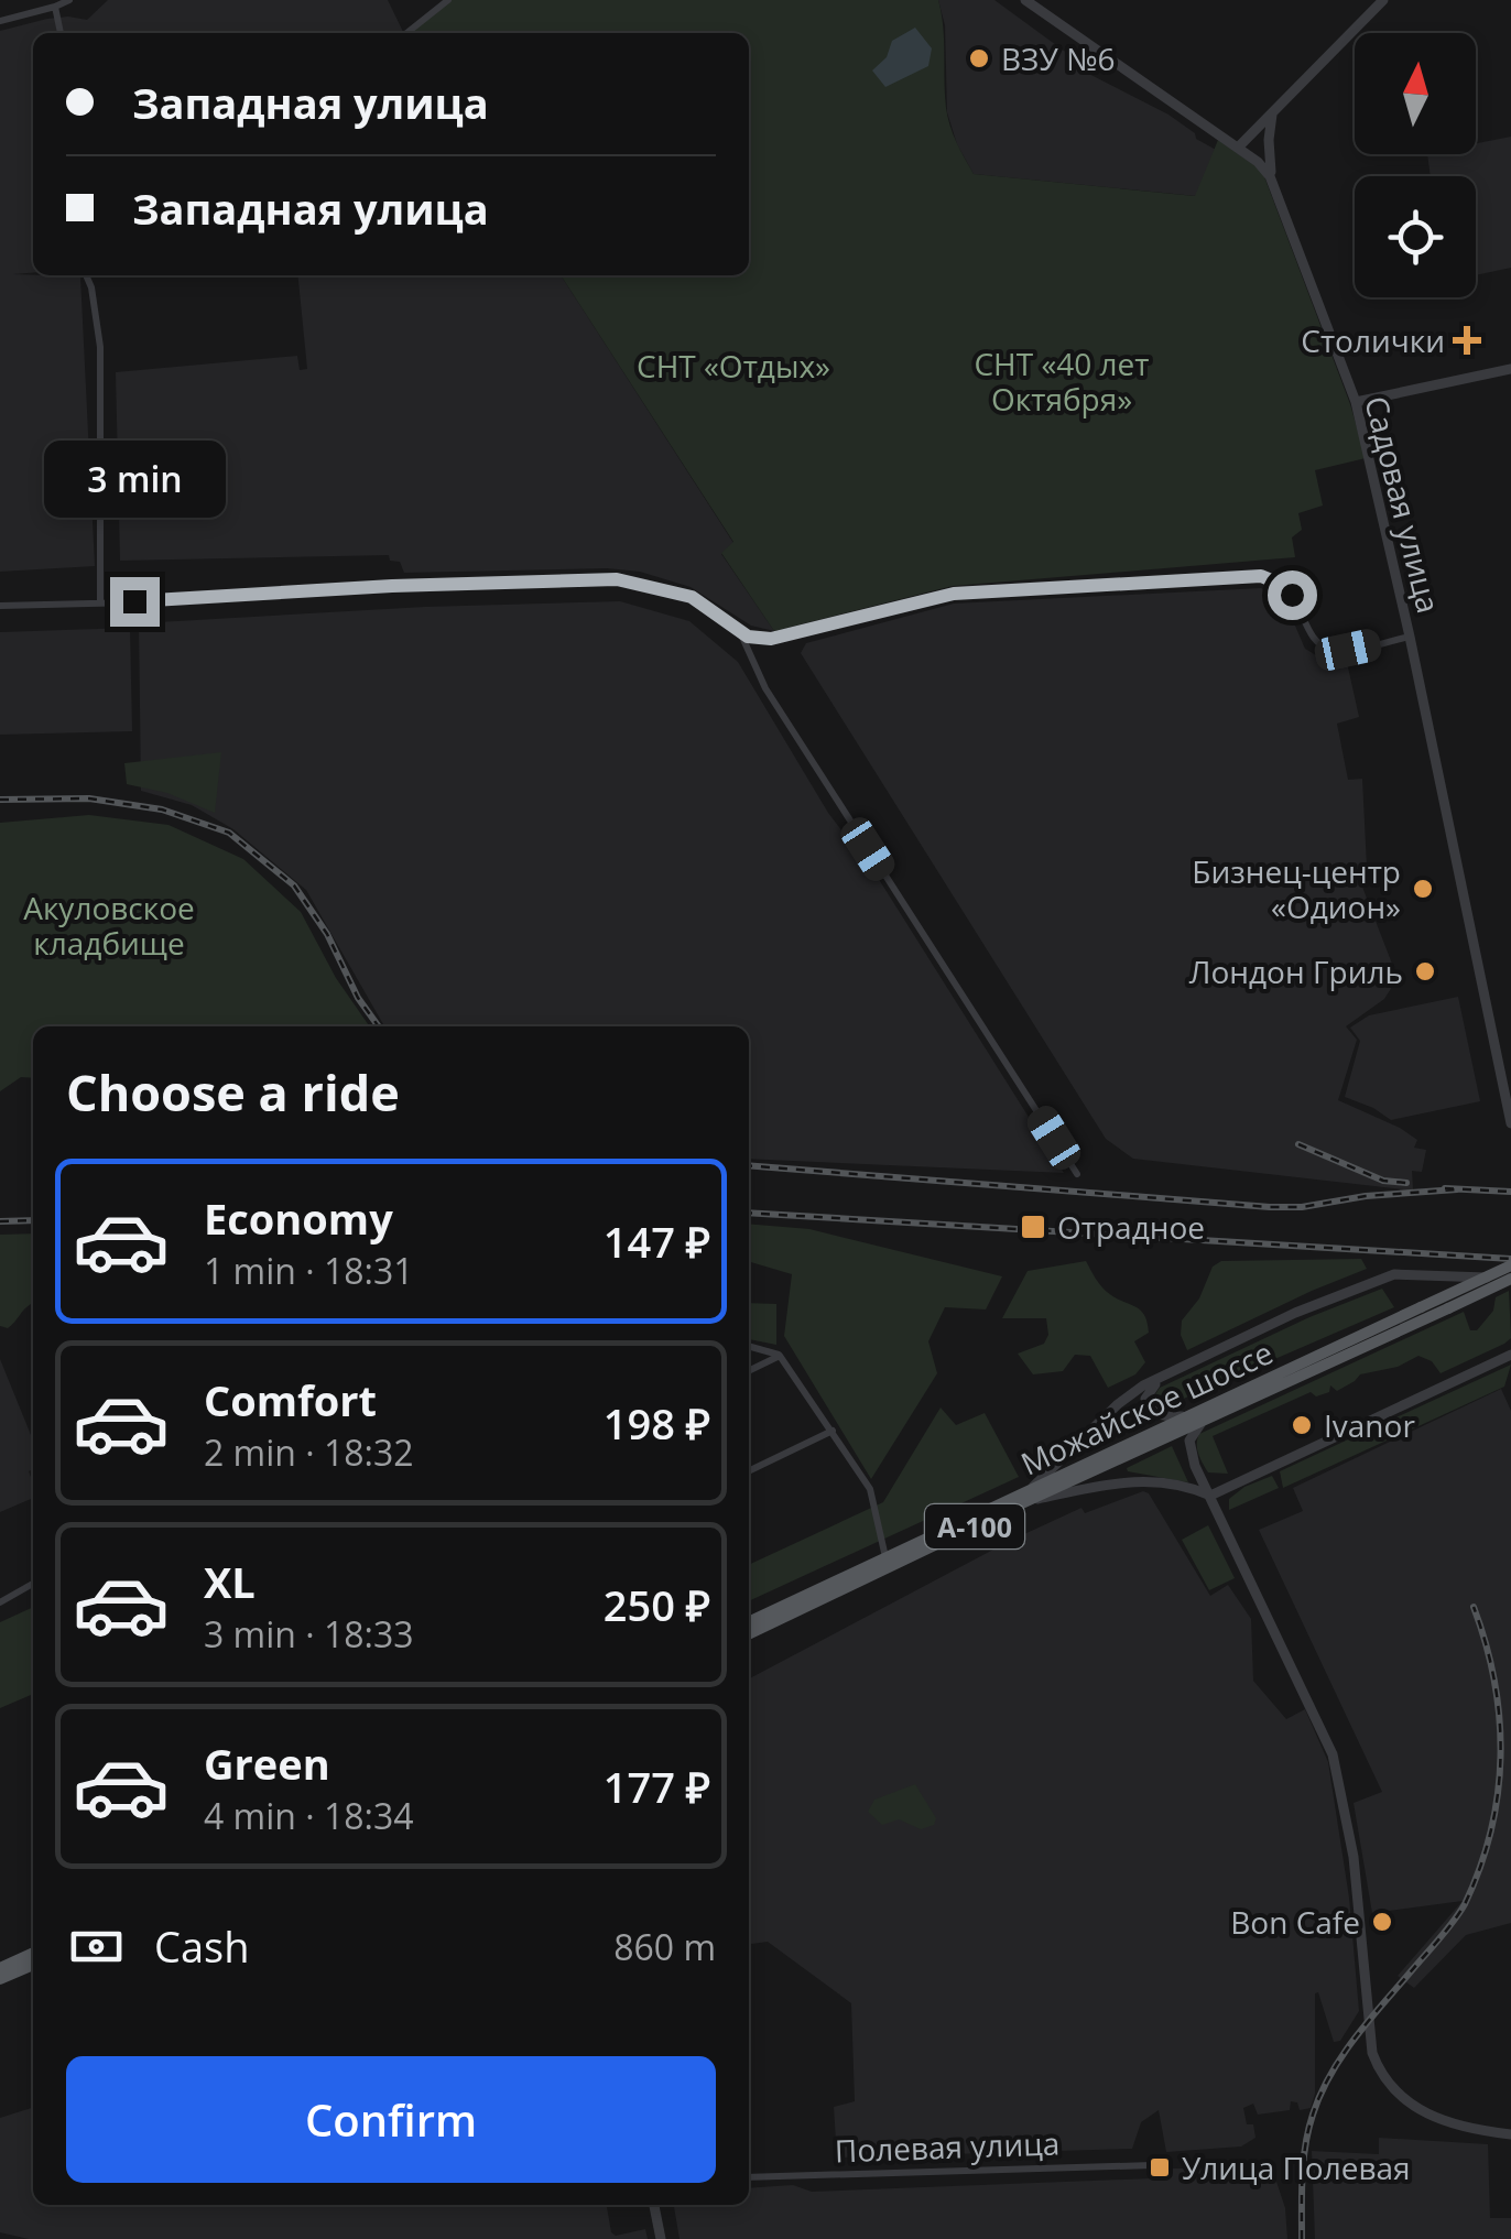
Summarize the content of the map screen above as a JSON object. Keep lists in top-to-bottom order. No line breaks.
{"streets":{"main road":["Можайское шоссе","А-100"],"street":["Садовая улица","Полевая улица"]},"parks":["СНТ «40 лет Октября»","СНТ «Отдых»","Акуловское кладбище"],"places":{"other":["ВЗУ №6","Бизнец-центр «Одион»","Лондон Гриль","Ivanor","Bon Cafe"],"health":["Столички"],"transit":["Отрадное","Улица Полевая"]},"north":"top","page":{"banner":["Западная улица","Западная улица"],"bubble":"3 min","heading":"Choose a ride","list":[{"name":"Economy","note":"1 min · 18:31","value":"147 ₽"},{"name":"Comfort","note":"2 min · 18:32","value":"198 ₽"},{"name":"XL","note":"3 min · 18:33","value":"250 ₽"},{"name":"Green","note":"4 min · 18:34","value":"177 ₽"}],"pay":["Cash","860 m"],"buttons":"Confirm"}}
